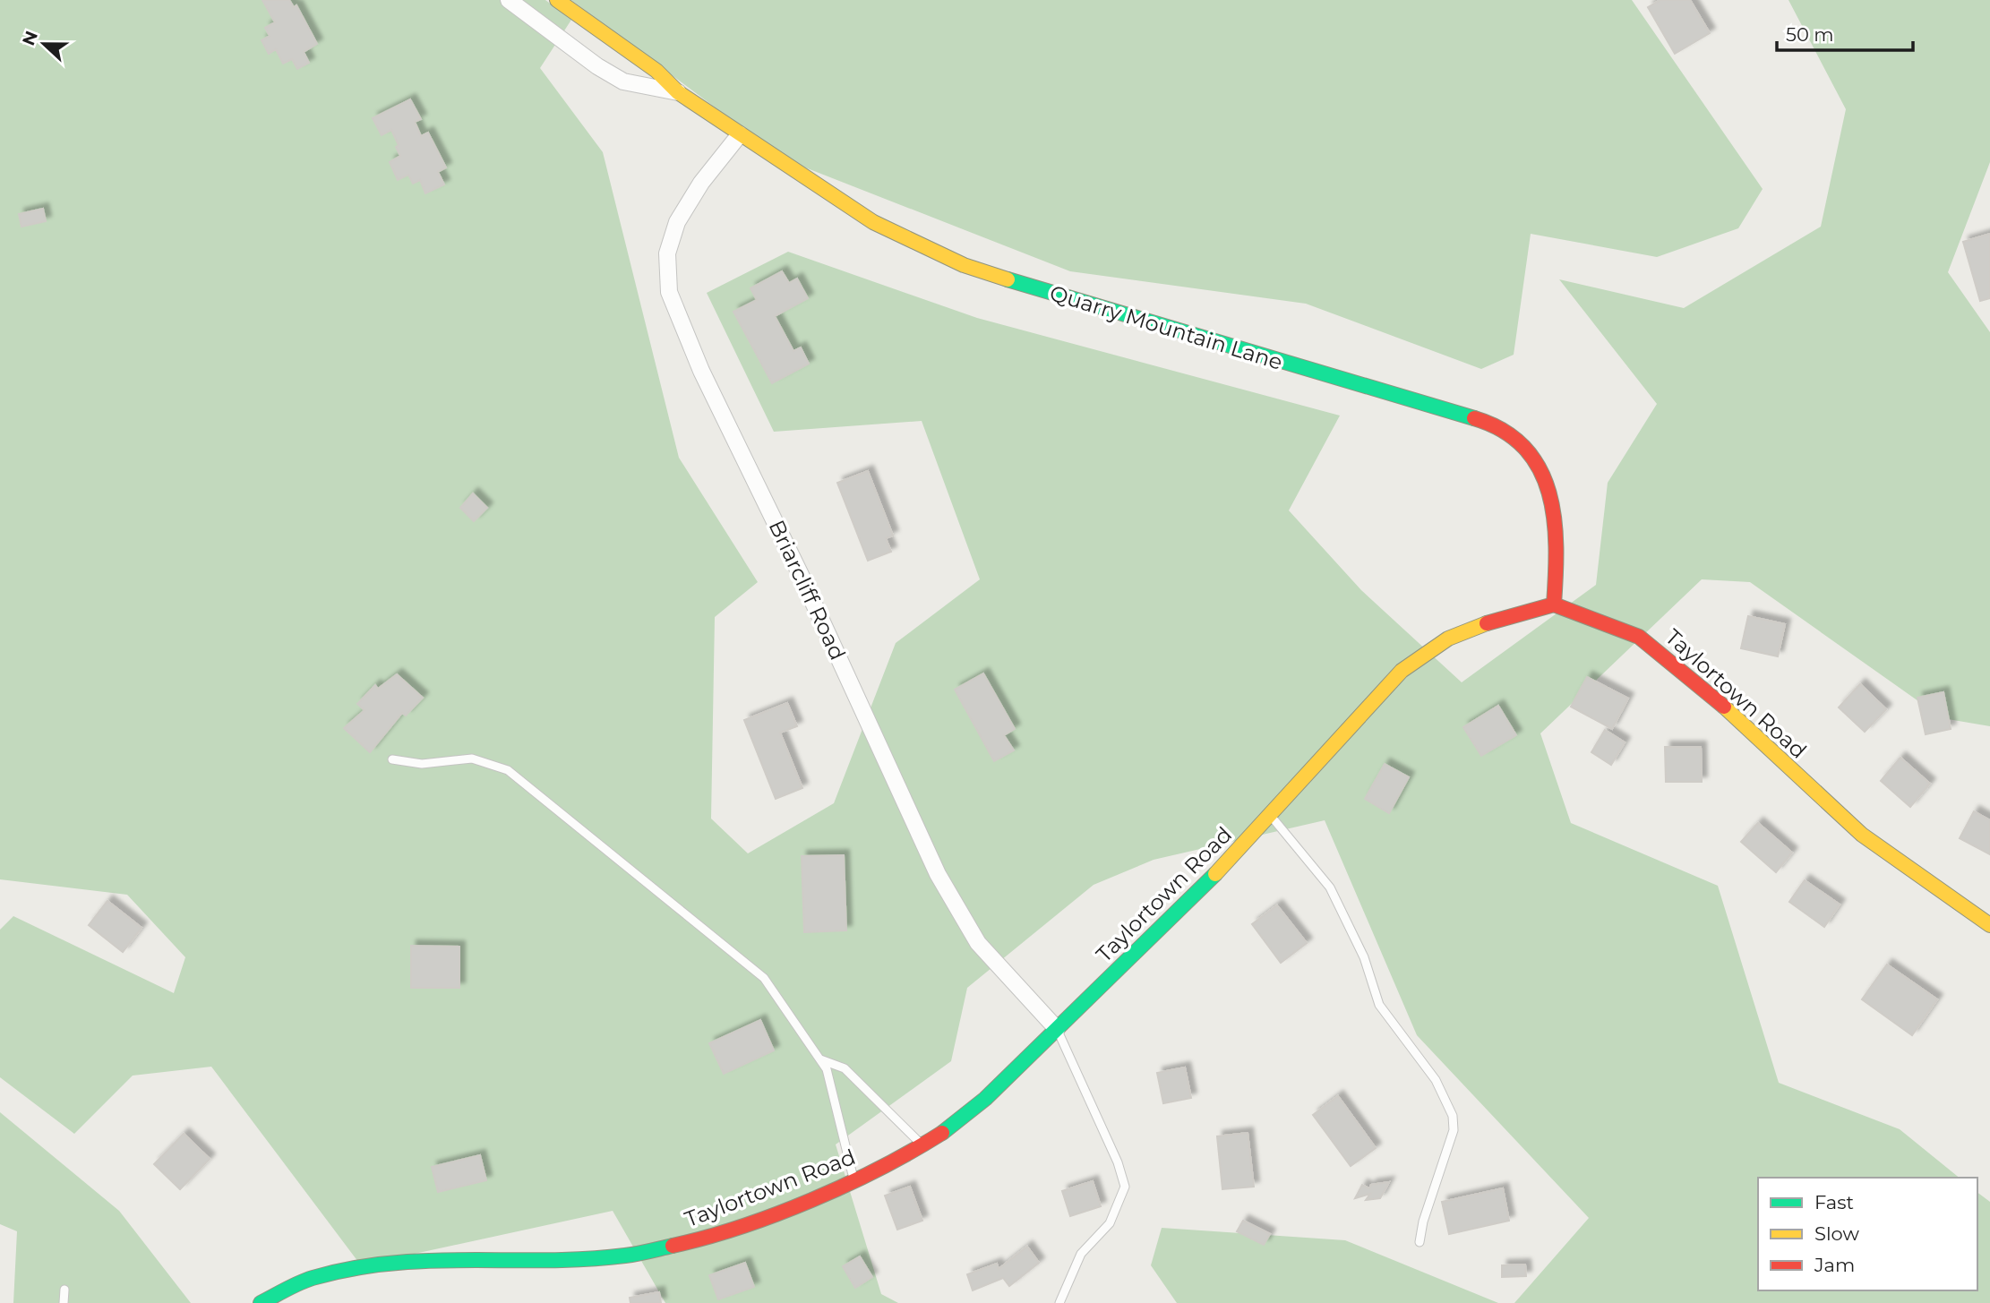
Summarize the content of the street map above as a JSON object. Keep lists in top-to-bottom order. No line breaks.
{"streets":{"street":["Quarry Mountain Lane","Briarcliff Road","Taylortown Road"]},"crossings":[["Quarry Mountain Lane","Briarcliff Road"],["Quarry Mountain Lane","Taylortown Road"],["Briarcliff Road","Taylortown Road"]],"legend":["Fast","Slow","Jam"],"scale_bar":"50 m","north":"left"}
